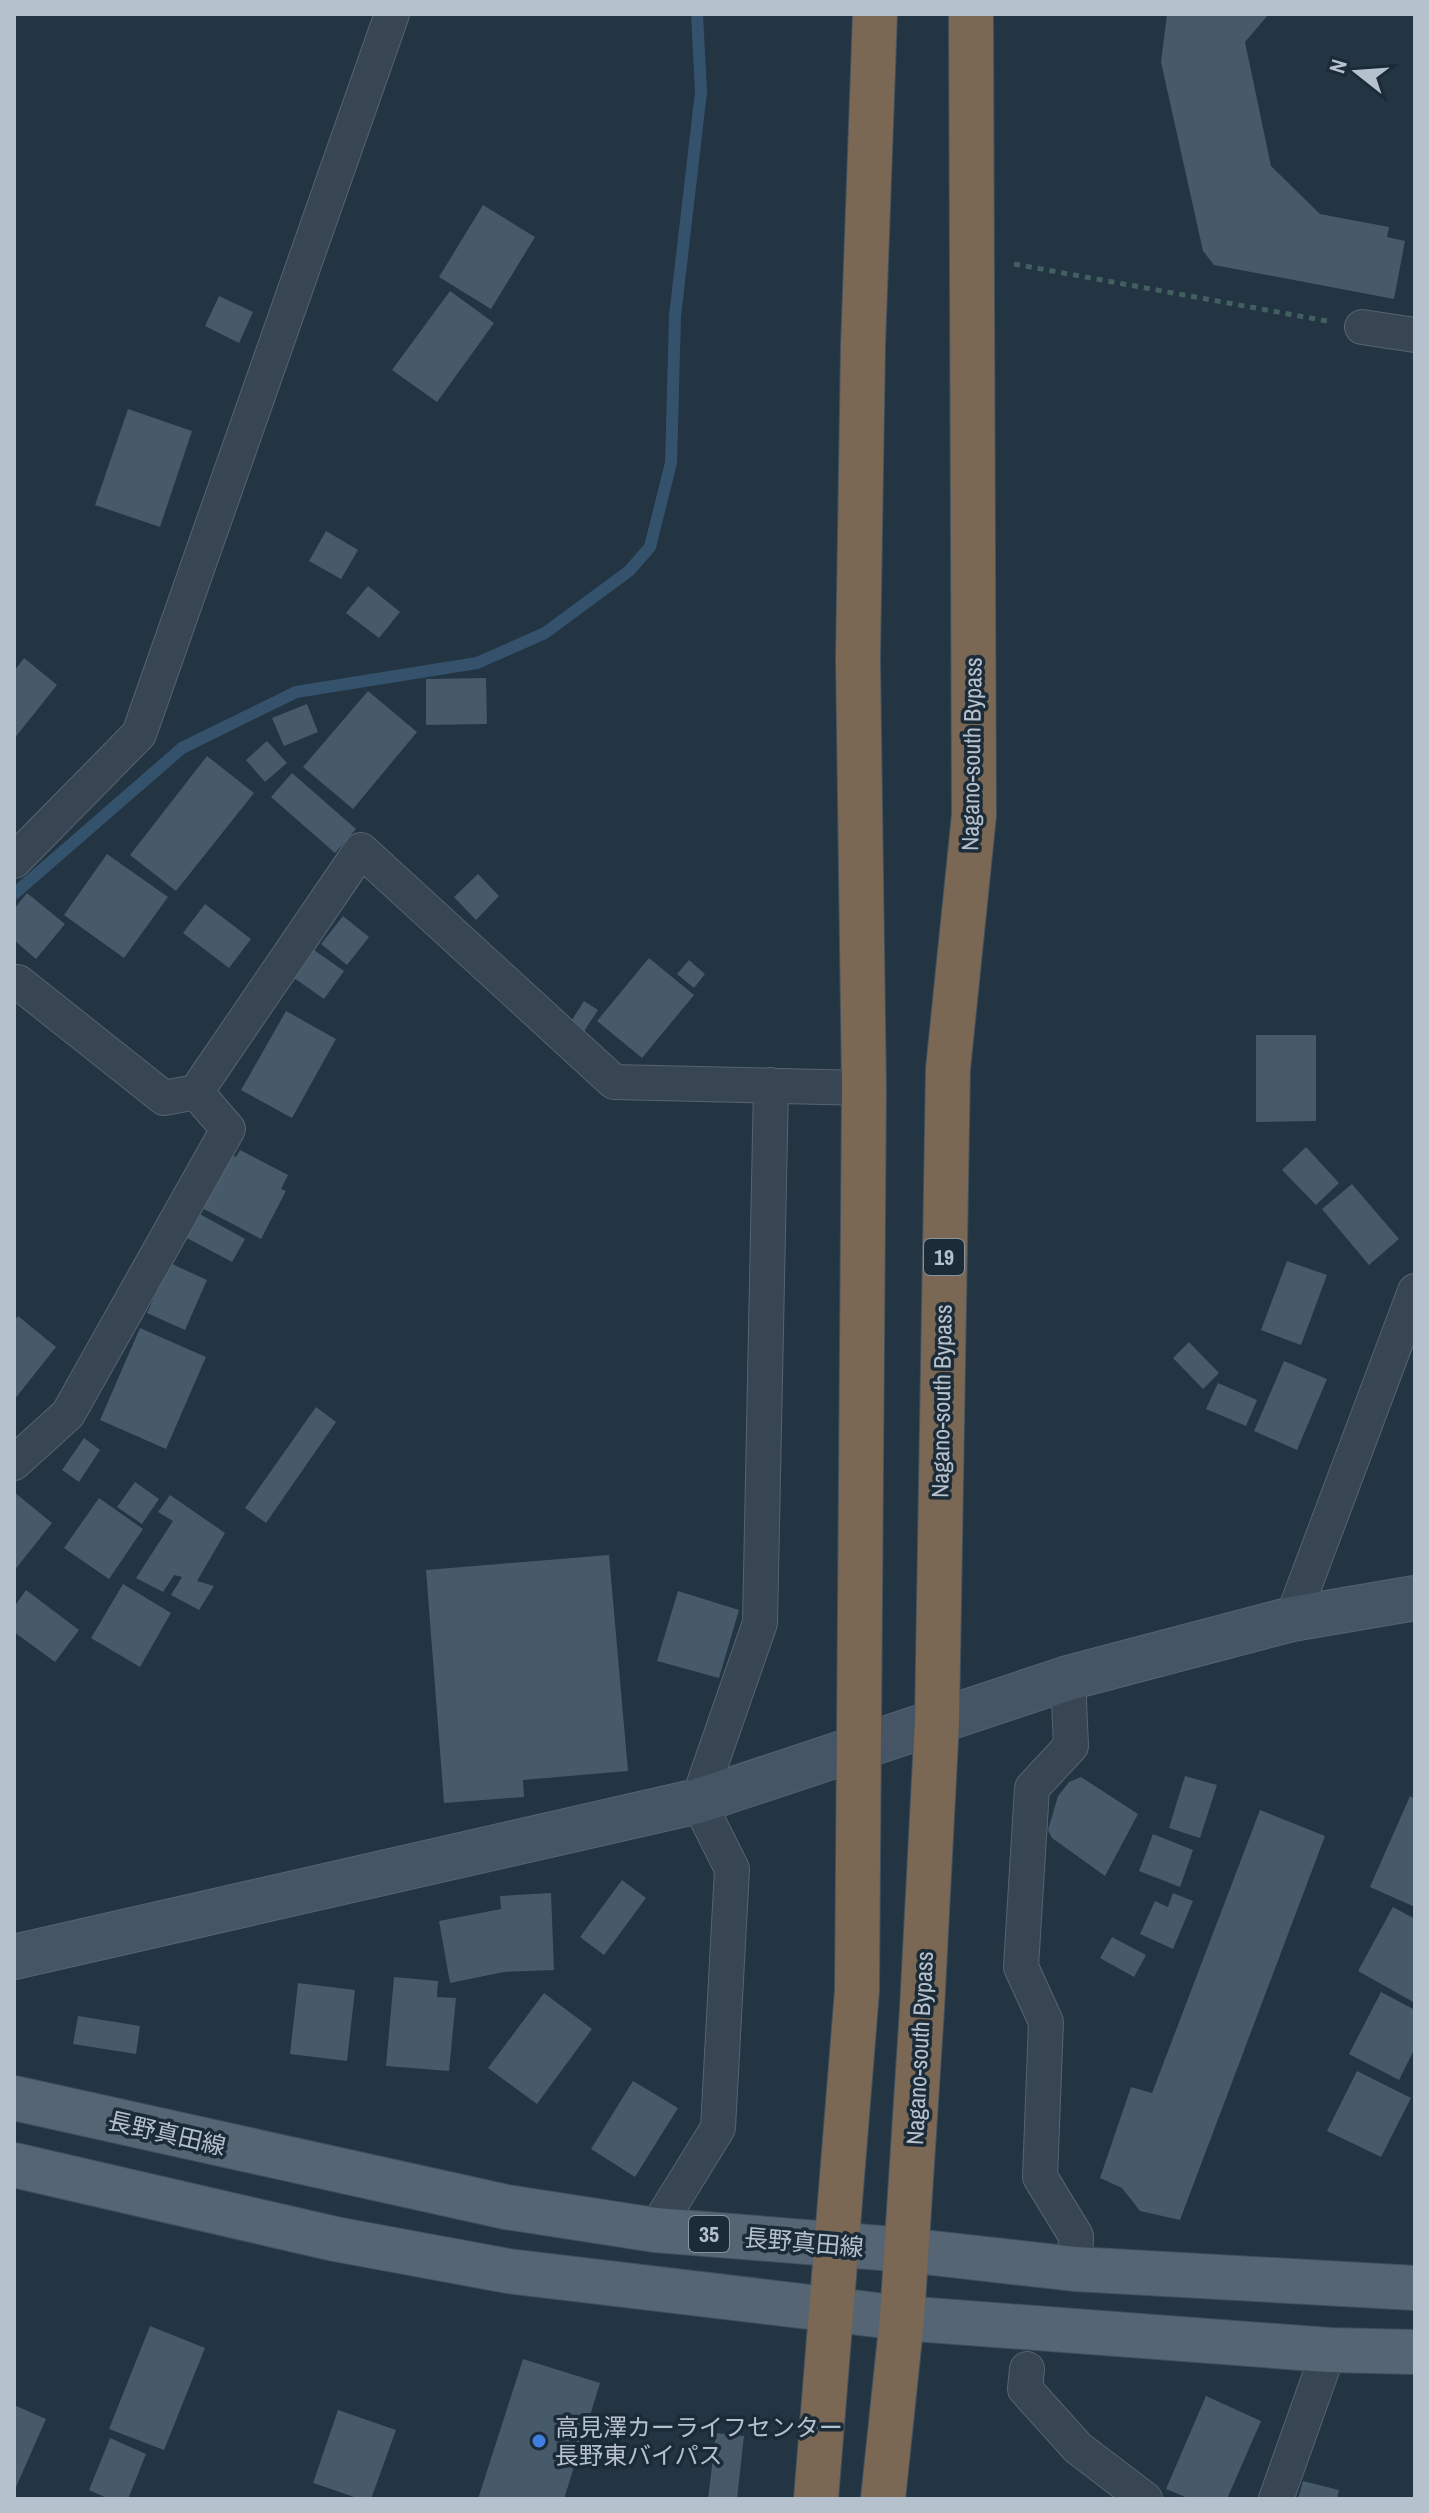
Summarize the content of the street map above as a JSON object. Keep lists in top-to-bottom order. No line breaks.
{"streets":{"highway":["Nagano-south Bypass","19"],"main road":["長野真田線","35"]},"crossings":[["Nagano-south Bypass","長野真田線"]],"places":["高見澤カーライフセンター 長野東バイパス"],"north":"left"}
